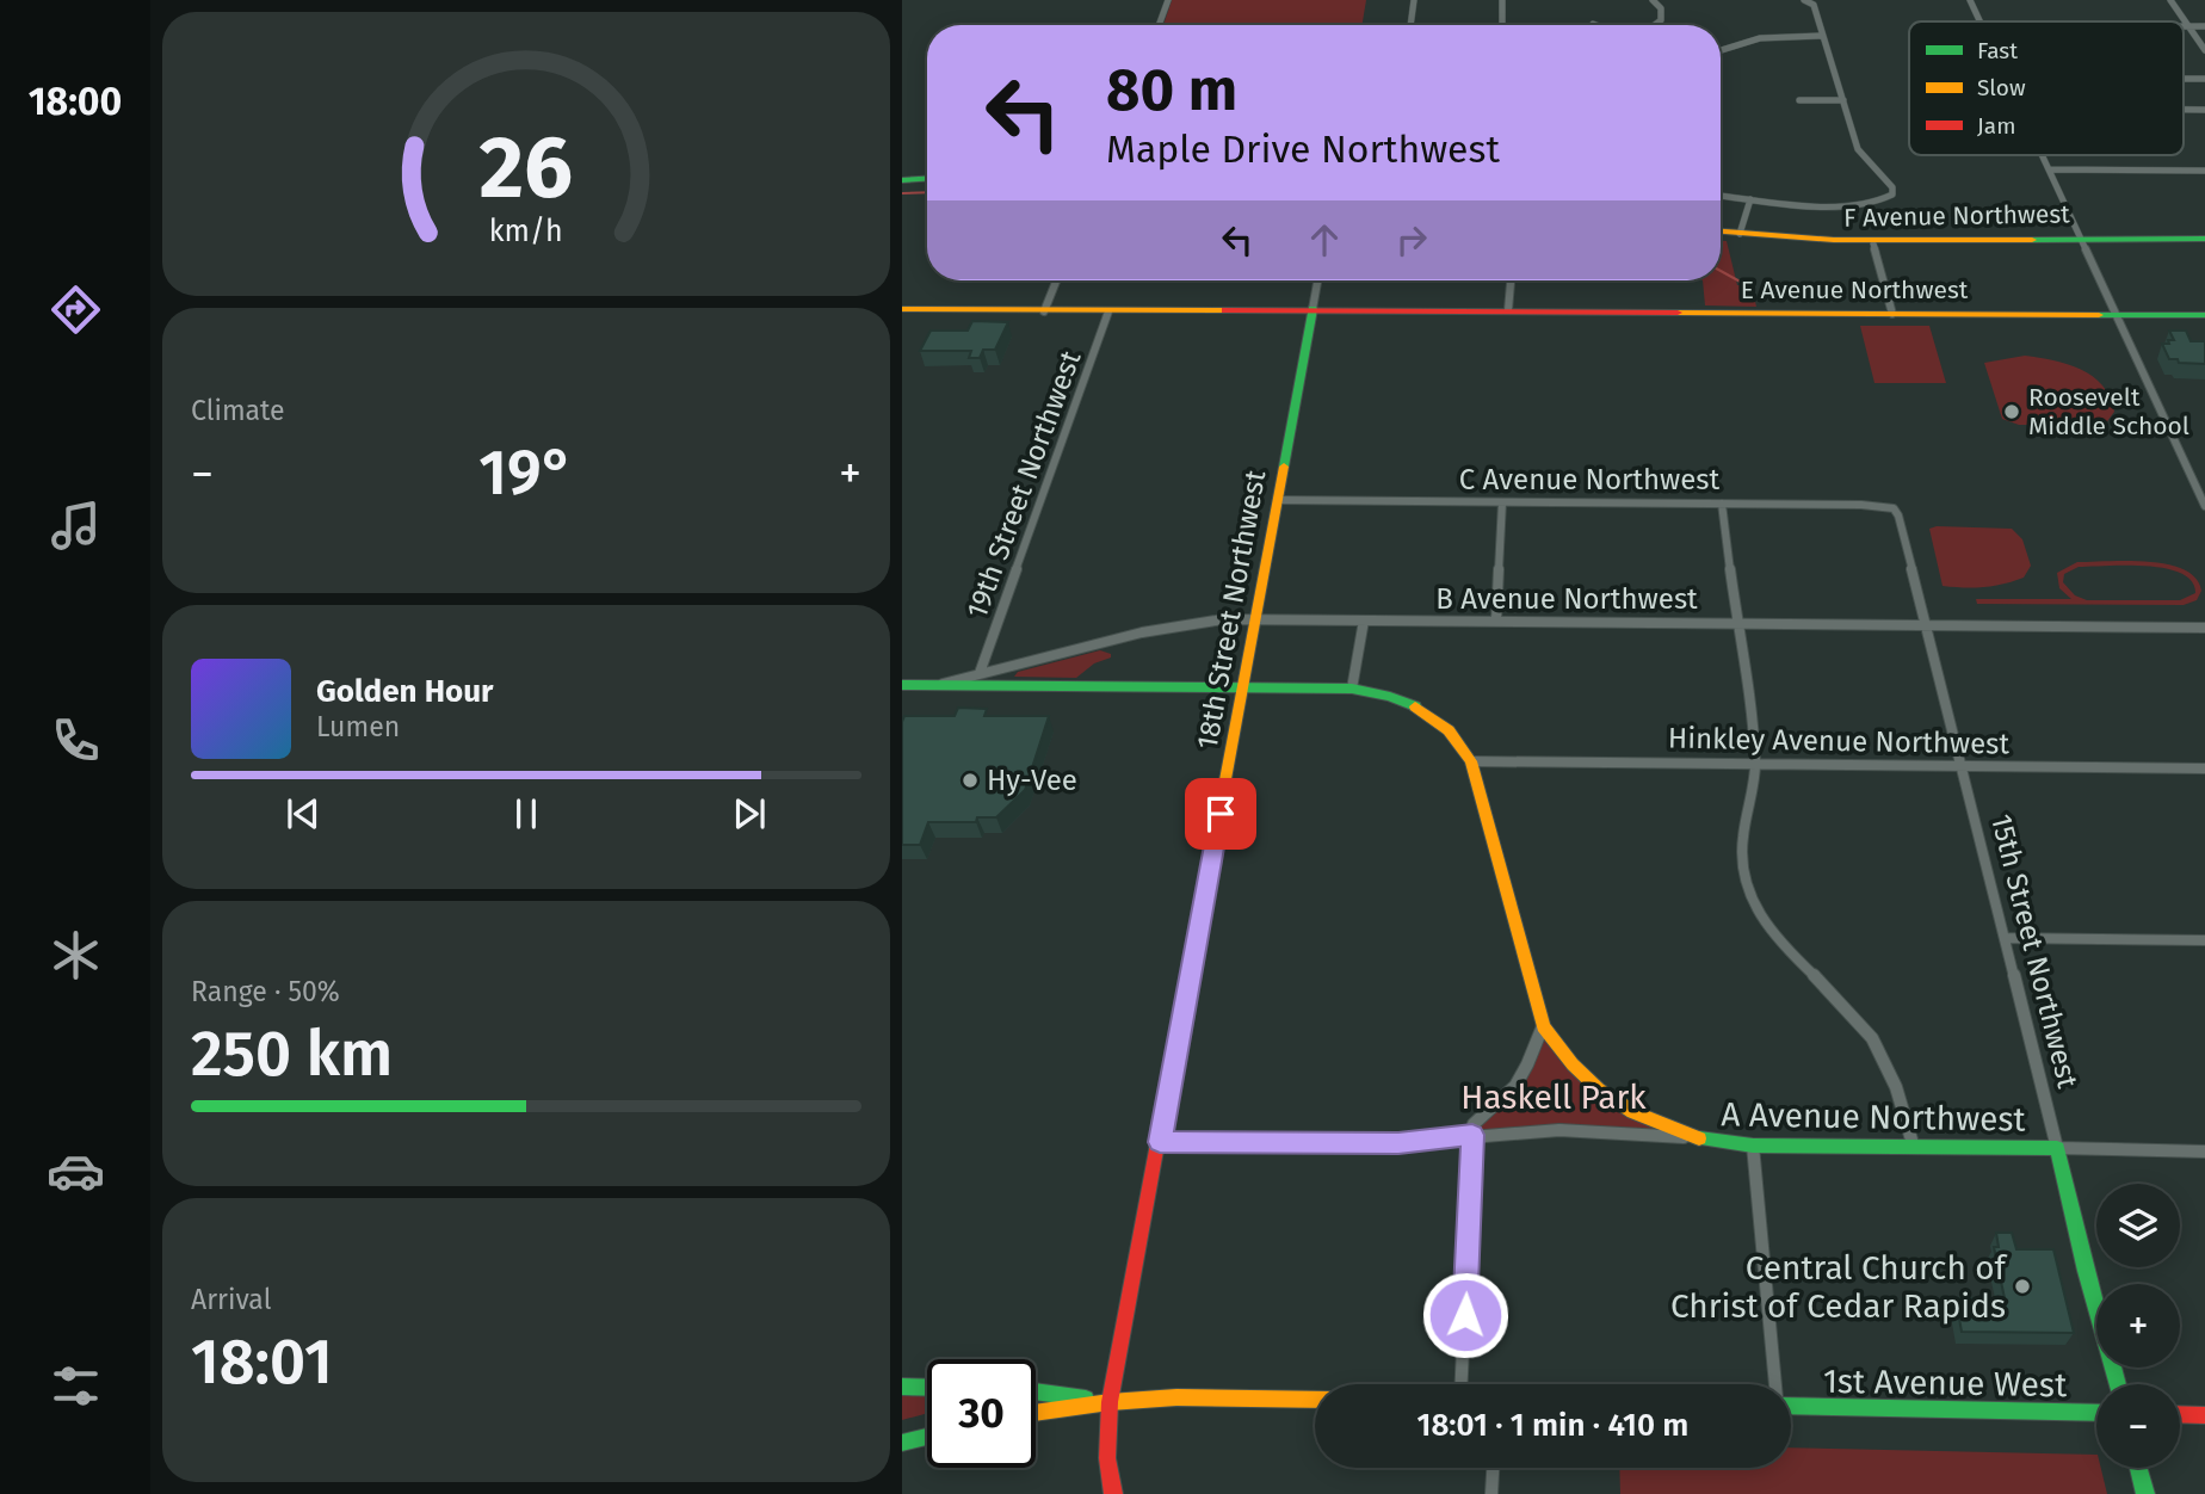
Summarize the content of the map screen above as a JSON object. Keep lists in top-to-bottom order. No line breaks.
{"streets":{"street":["F Avenue Northwest","E Avenue Northwest","C Avenue Northwest","19th Street Northwest","B Avenue Northwest","18th Street Northwest","Hinkley Avenue Northwest","15th Street Northwest","A Avenue Northwest","1st Avenue West"]},"crossings":[["E Avenue Northwest","19th Street Northwest"],["E Avenue Northwest","18th Street Northwest"],["C Avenue Northwest","18th Street Northwest"],["C Avenue Northwest","15th Street Northwest"],["19th Street Northwest","B Avenue Northwest"],["B Avenue Northwest","18th Street Northwest"],["B Avenue Northwest","15th Street Northwest"],["Hinkley Avenue Northwest","15th Street Northwest"],["15th Street Northwest","A Avenue Northwest"]],"parks":["Haskell Park"],"places":["Roosevelt Middle School","Hy-Vee","Central Church of Christ of Cedar Rapids"],"legend":["Fast","Slow","Jam"],"page":{"tabs":"18:00","turn":["80 m","Maple Drive Northwest"],"tile":["Climate",["Range · 50%","250 km"],["Arrival","18:01"]],"heat":["−","19°","+"],"song":["Golden Hour","Lumen"],"map_buttons":["+","−"],"limit":"30","trip":"18:01 · 1 min · 410 m","gauge":["26","km/h"]}}
